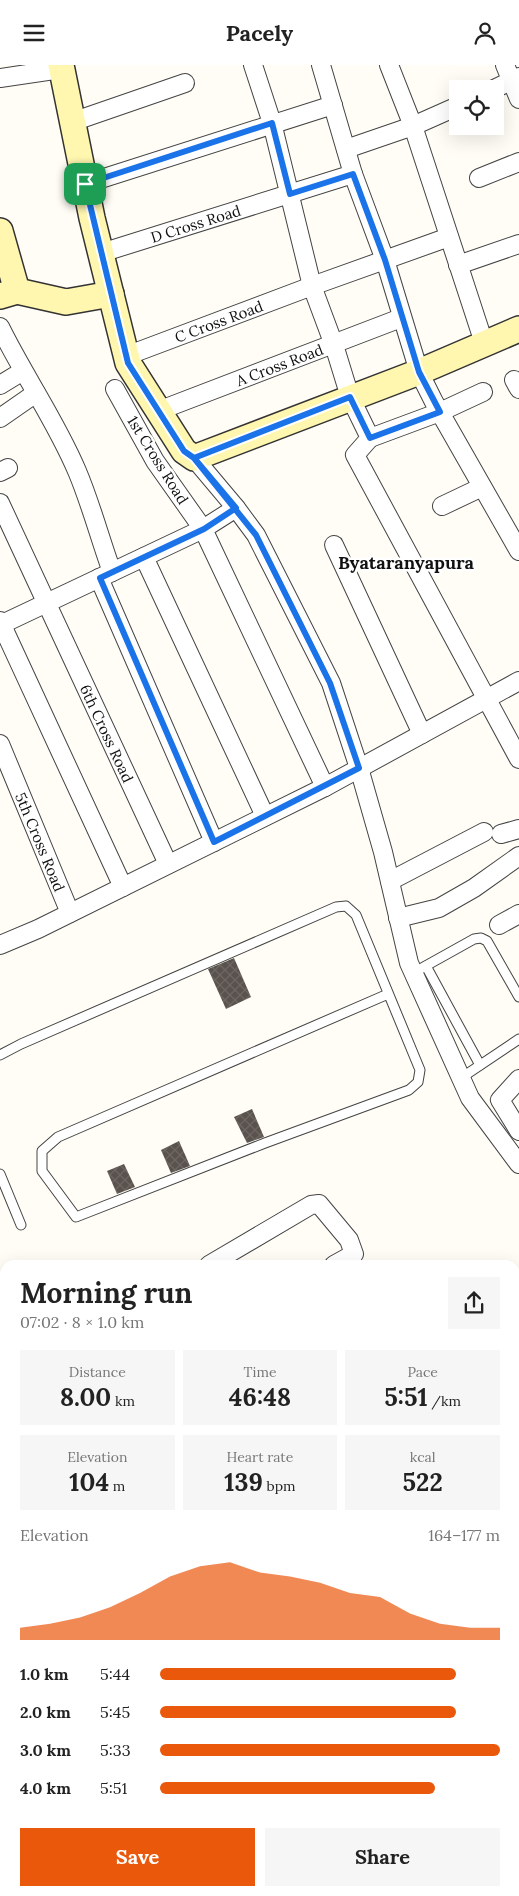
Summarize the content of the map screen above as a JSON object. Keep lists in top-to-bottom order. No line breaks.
{"streets":{"street":["D Cross Road","C Cross Road","A Cross Road","1st Cross Road","6th Cross Road","5th Cross Road"]},"crossings":[["D Cross Road","1st Cross Road"],["C Cross Road","1st Cross Road"],["A Cross Road","1st Cross Road"]],"districts":["Byataranyapura"],"page":{"header":"Pacely","heading":["Morning run","07:02 · 8 × 1.0 km"],"stats":[["Distance","8.00 km"],["Time","46:48"],["Pace","5:51 /km"],["Elevation","104 m"],["Heart rate","139 bpm"],["kcal","522"]],"chart":["Elevation","164–177 m"],"list":[{"name":"1.0 km","note":"5:44"},{"name":"2.0 km","note":"5:45"},{"name":"3.0 km","note":"5:33"},{"name":"4.0 km","note":"5:51"}],"buttons":["Save","Share"]}}
